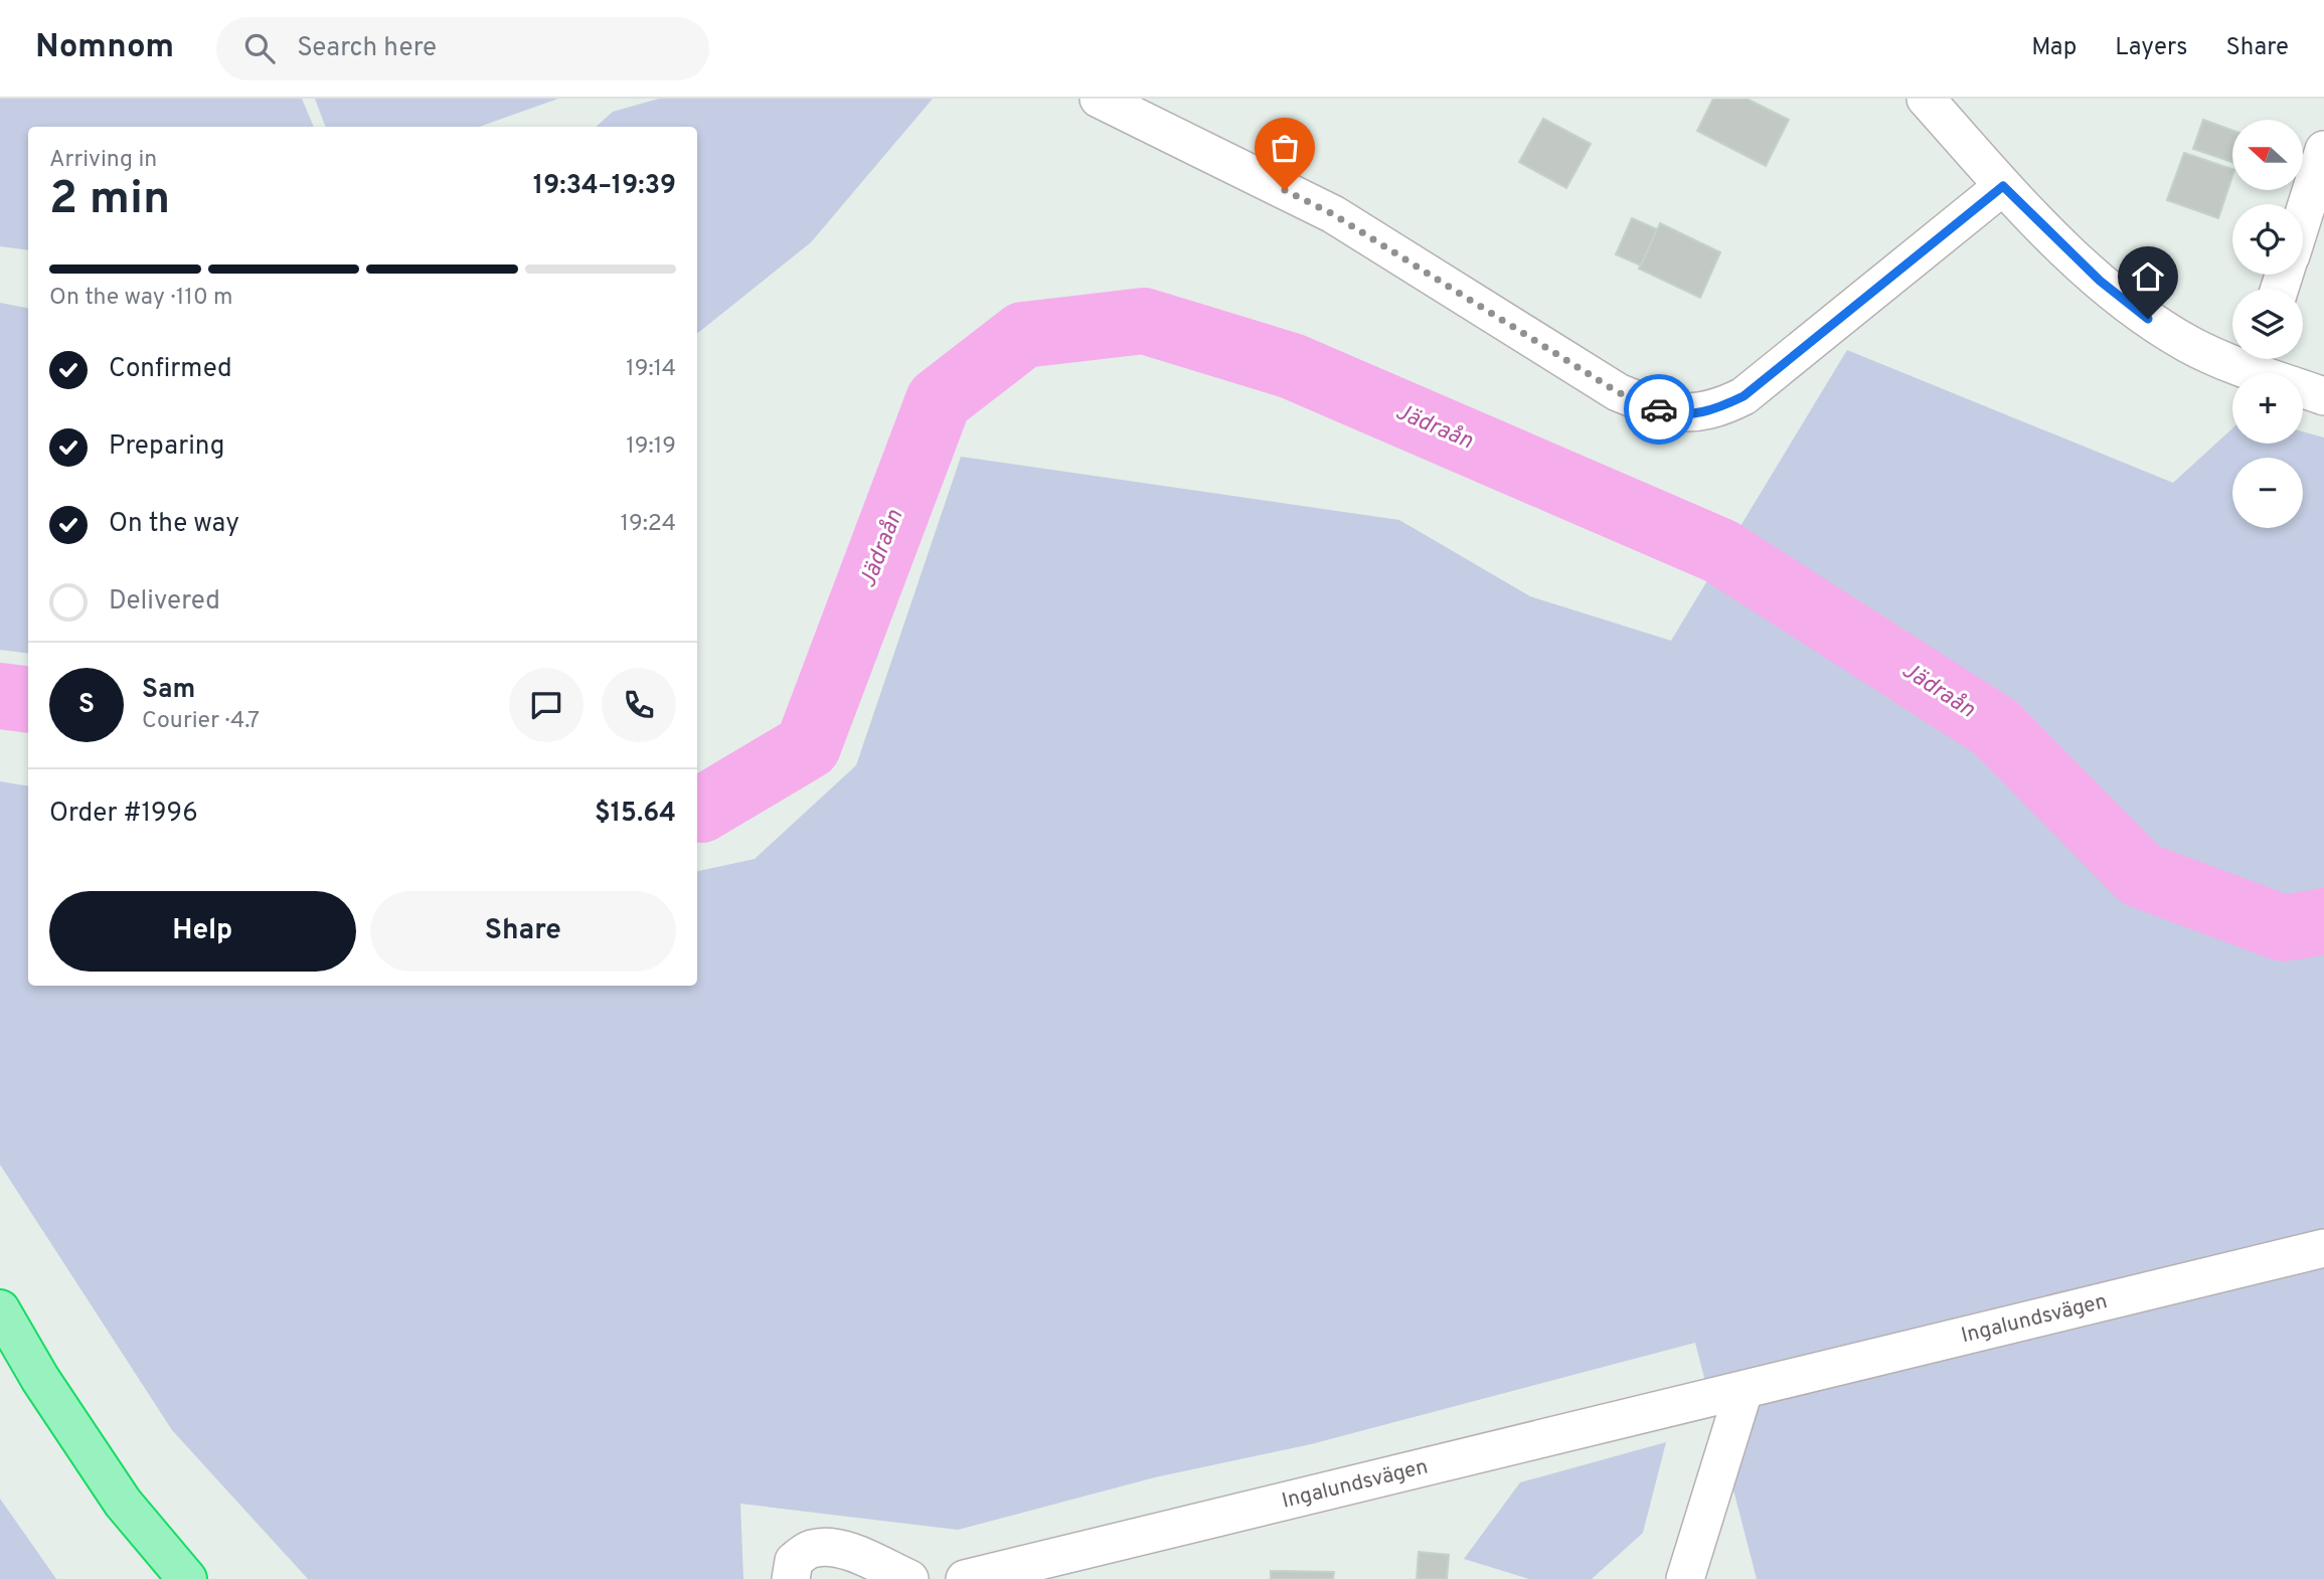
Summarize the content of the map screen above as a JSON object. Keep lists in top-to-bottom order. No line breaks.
{"streets":{"street":["Ingalundsvägen"]},"water":["Jädraån"],"north":"left","page":{"header":"Nomnom","search":"Search here","nav":["Map","Layers","Share"],"map_buttons":["+","−"],"heading":["2 min","Arriving in","19:34–19:39"],"panel":["Sam","Courier · 4.7","Order #1996","$15.64"],"bar":"On the way · 110 m","list":[["Confirmed","19:14"],["Preparing","19:19"],["On the way","19:24"],"Delivered"],"round":"S","buttons":["Help","Share"]}}
